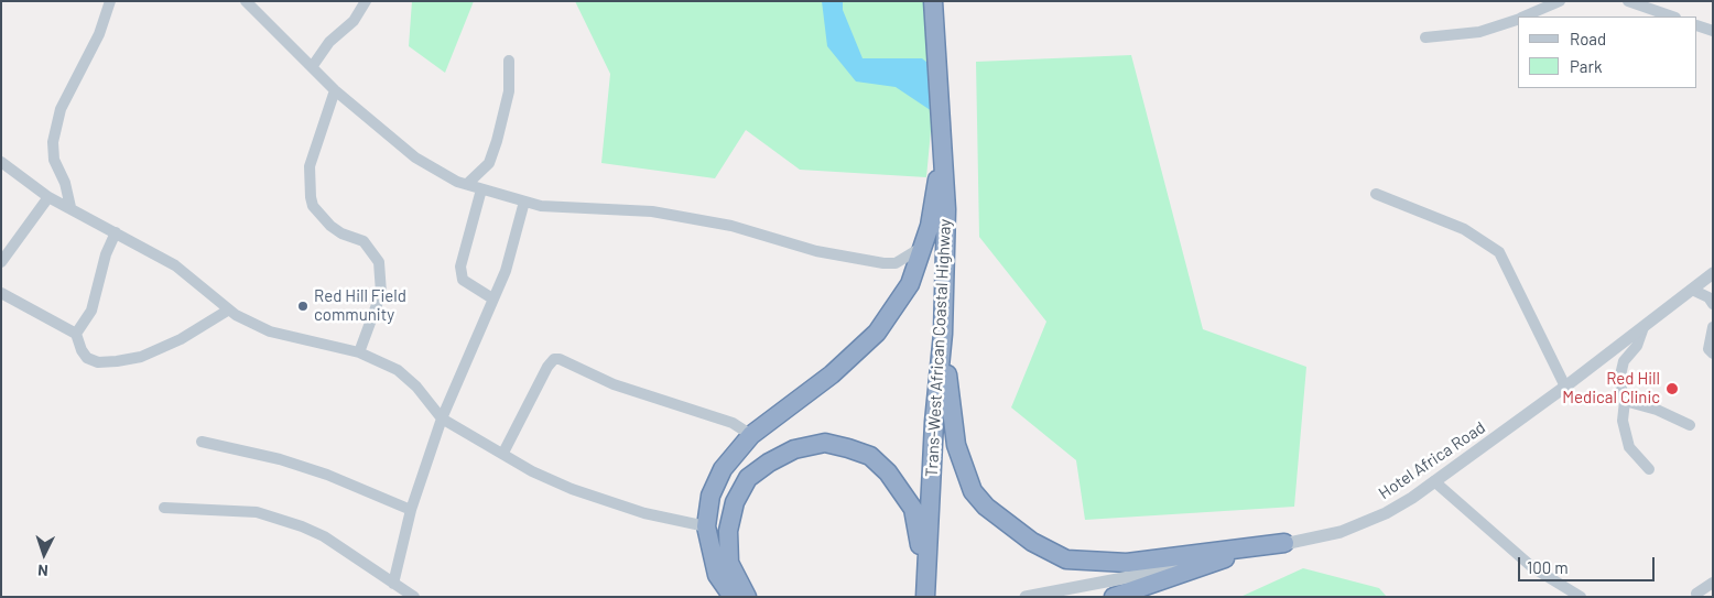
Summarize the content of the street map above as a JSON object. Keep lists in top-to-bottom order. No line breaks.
{"streets":{"highway":["Trans-West African Coastal Highway"],"street":["Hotel Africa Road"]},"places":["Red Hill Field community","Red Hill Medical Clinic"],"legend":["Road","Park"],"scale_bar":"100 m","north":"bottom"}
